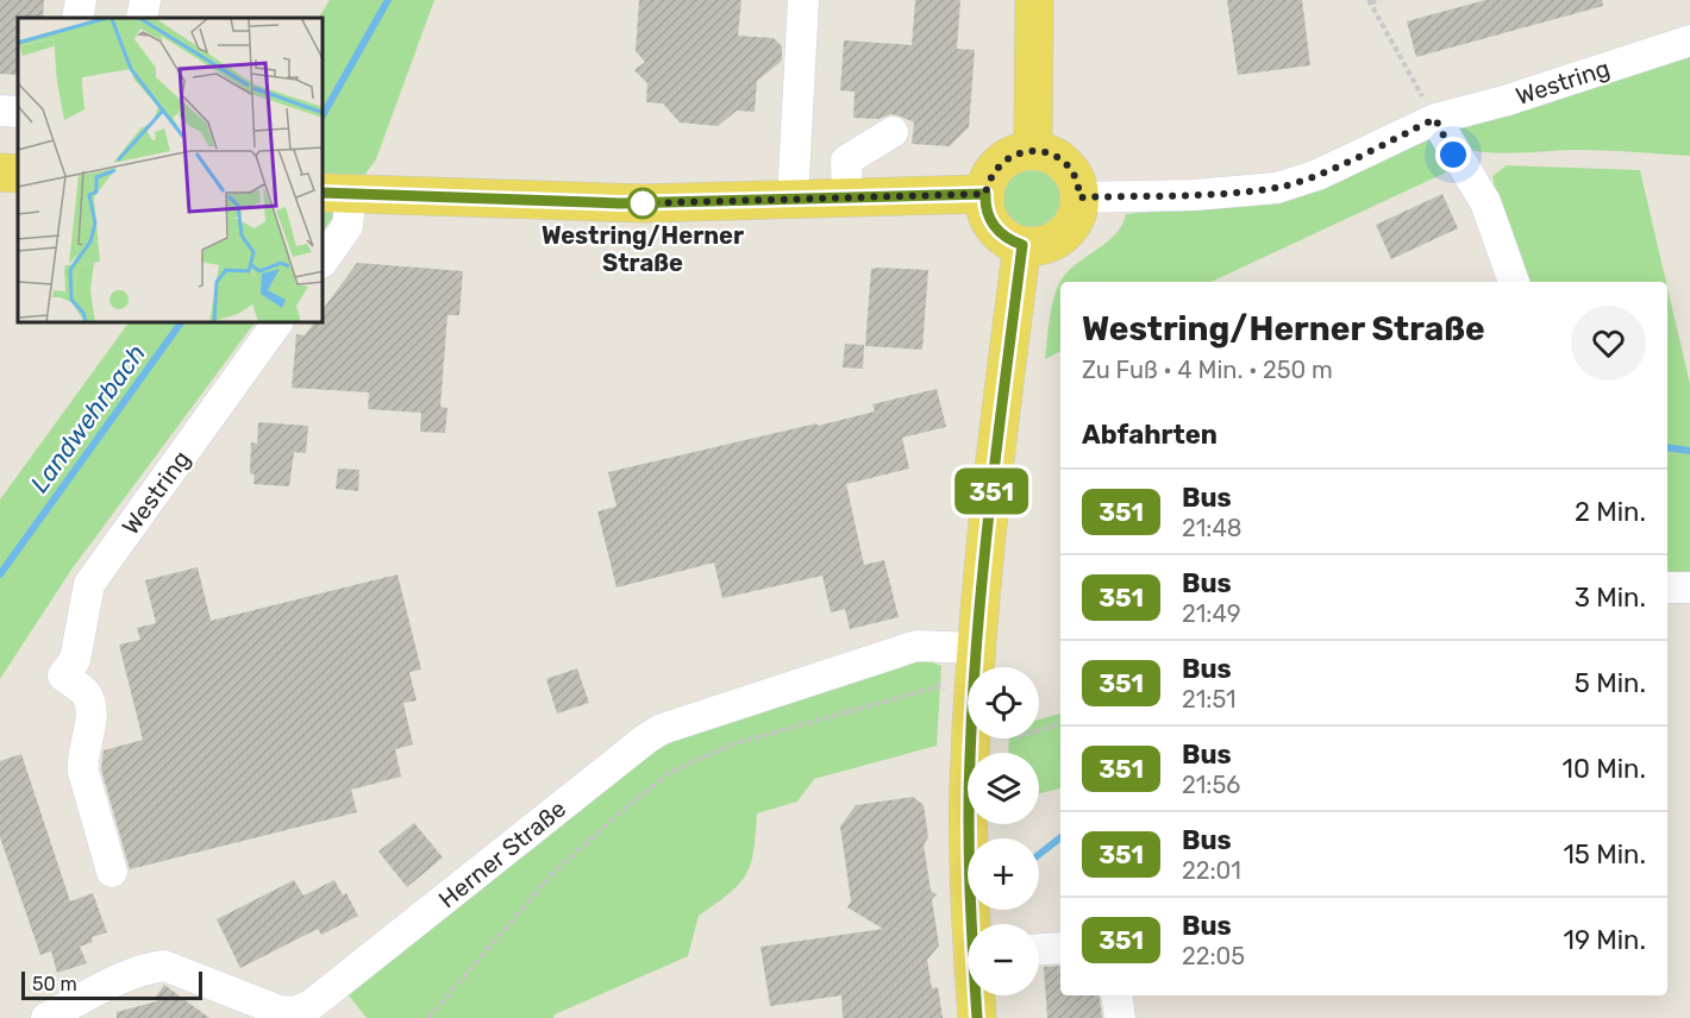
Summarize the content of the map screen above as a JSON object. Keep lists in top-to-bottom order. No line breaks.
{"streets":{"street":["Westring","Herner Straße"]},"water":["Landwehrbach"],"places":["Westring/Herner Straße"],"lines":["bus line 351"],"scale_bar":"50 m","page":{"on_map":"351","heading":[["Westring/Herner Straße","Zu Fuß · 4 Min. · 250 m"],"Abfahrten"],"list":[{"mark":"351","name":"Bus","note":"21:48","value":"2 Min."},{"mark":"351","name":"Bus","note":"21:49","value":"3 Min."},{"mark":"351","name":"Bus","note":"21:51","value":"5 Min."},{"mark":"351","name":"Bus","note":"21:56","value":"10 Min."},{"mark":"351","name":"Bus","note":"22:01","value":"15 Min."},{"mark":"351","name":"Bus","note":"22:05","value":"19 Min."}],"map_buttons":["+","−"],"scale":"50 m"}}
